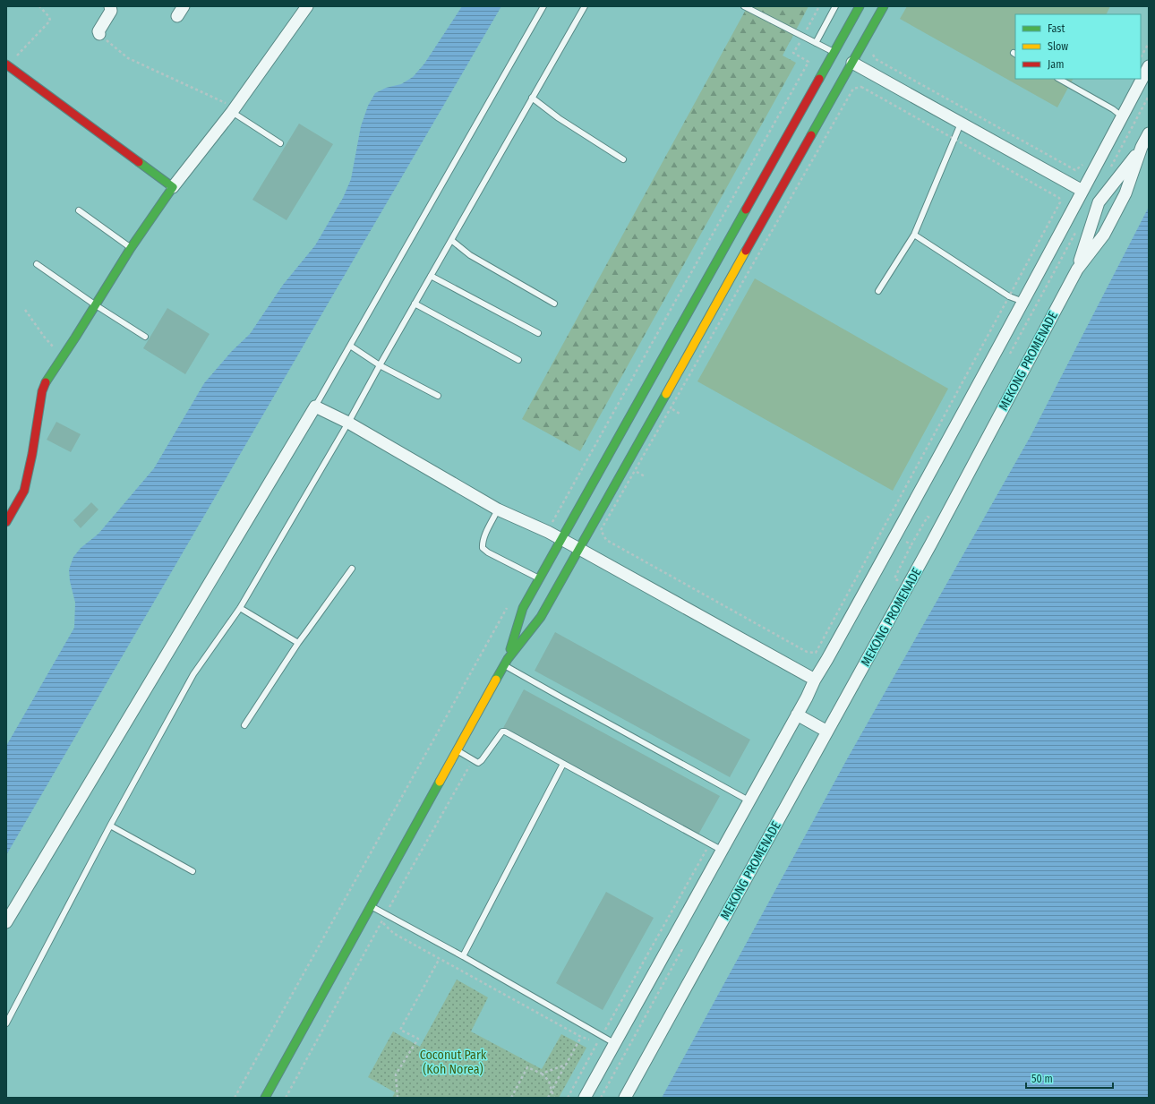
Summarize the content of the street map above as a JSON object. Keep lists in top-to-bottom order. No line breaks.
{"streets":{"street":["MEKONG PROMENADE"]},"parks":["Coconut Park (Koh Norea)"],"legend":["Fast","Slow","Jam"],"scale_bar":"50 m"}
